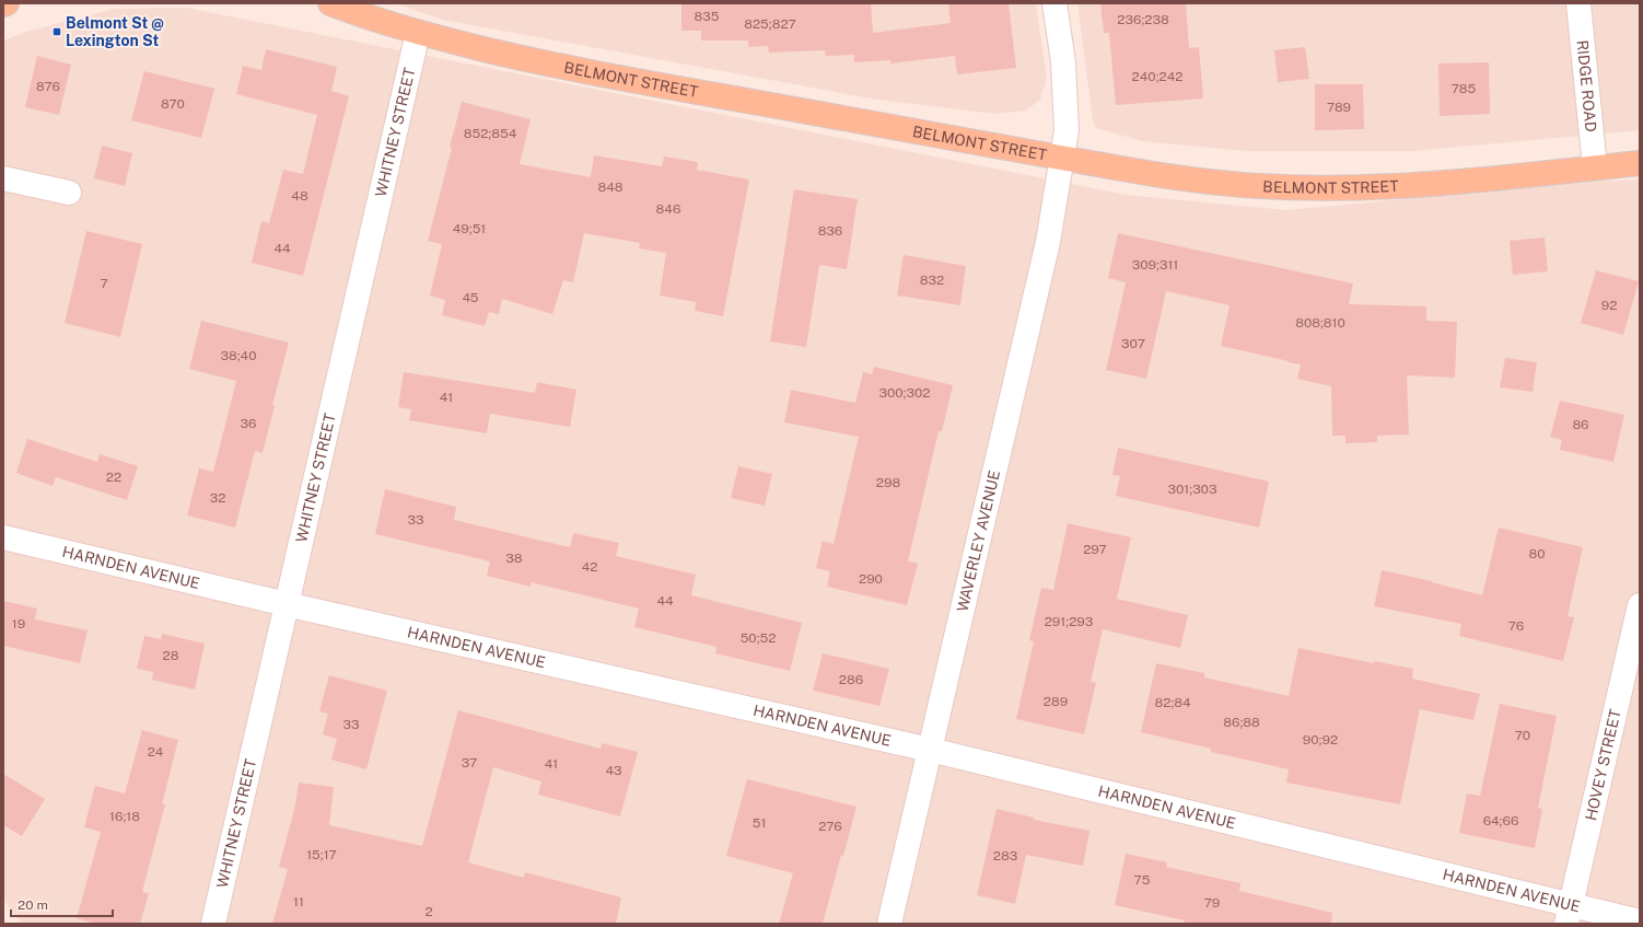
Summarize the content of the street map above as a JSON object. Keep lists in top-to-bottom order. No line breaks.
{"streets":{"main road":["BELMONT STREET"],"street":["RIDGE ROAD","WHITNEY STREET","WAVERLEY AVENUE","HARNDEN AVENUE","HOVEY STREET"]},"crossings":[["BELMONT STREET","RIDGE ROAD"],["BELMONT STREET","WHITNEY STREET"],["BELMONT STREET","WAVERLEY AVENUE"],["WHITNEY STREET","HARNDEN AVENUE"],["WAVERLEY AVENUE","HARNDEN AVENUE"],["HARNDEN AVENUE","HOVEY STREET"]],"places":{"transit":["Belmont St @ Lexington St"]},"house_numbers":["835","236;238","825;827","240;242","876","785","870","789","852;854","848","48","846","49;51","836","44","309;311","832","7","45","92","808;810","307","38;40","300;302","41","36","86","22","298","301;303","32","33","297","80","38","42","290","44","291;293","19","76","50;52","28","286","289","82;84","86;88","33","70","90;92","24","37","41","43","16;18","64;66","51","276","15;17","283","75","11","79","2"],"scale_bar":"20 m"}
